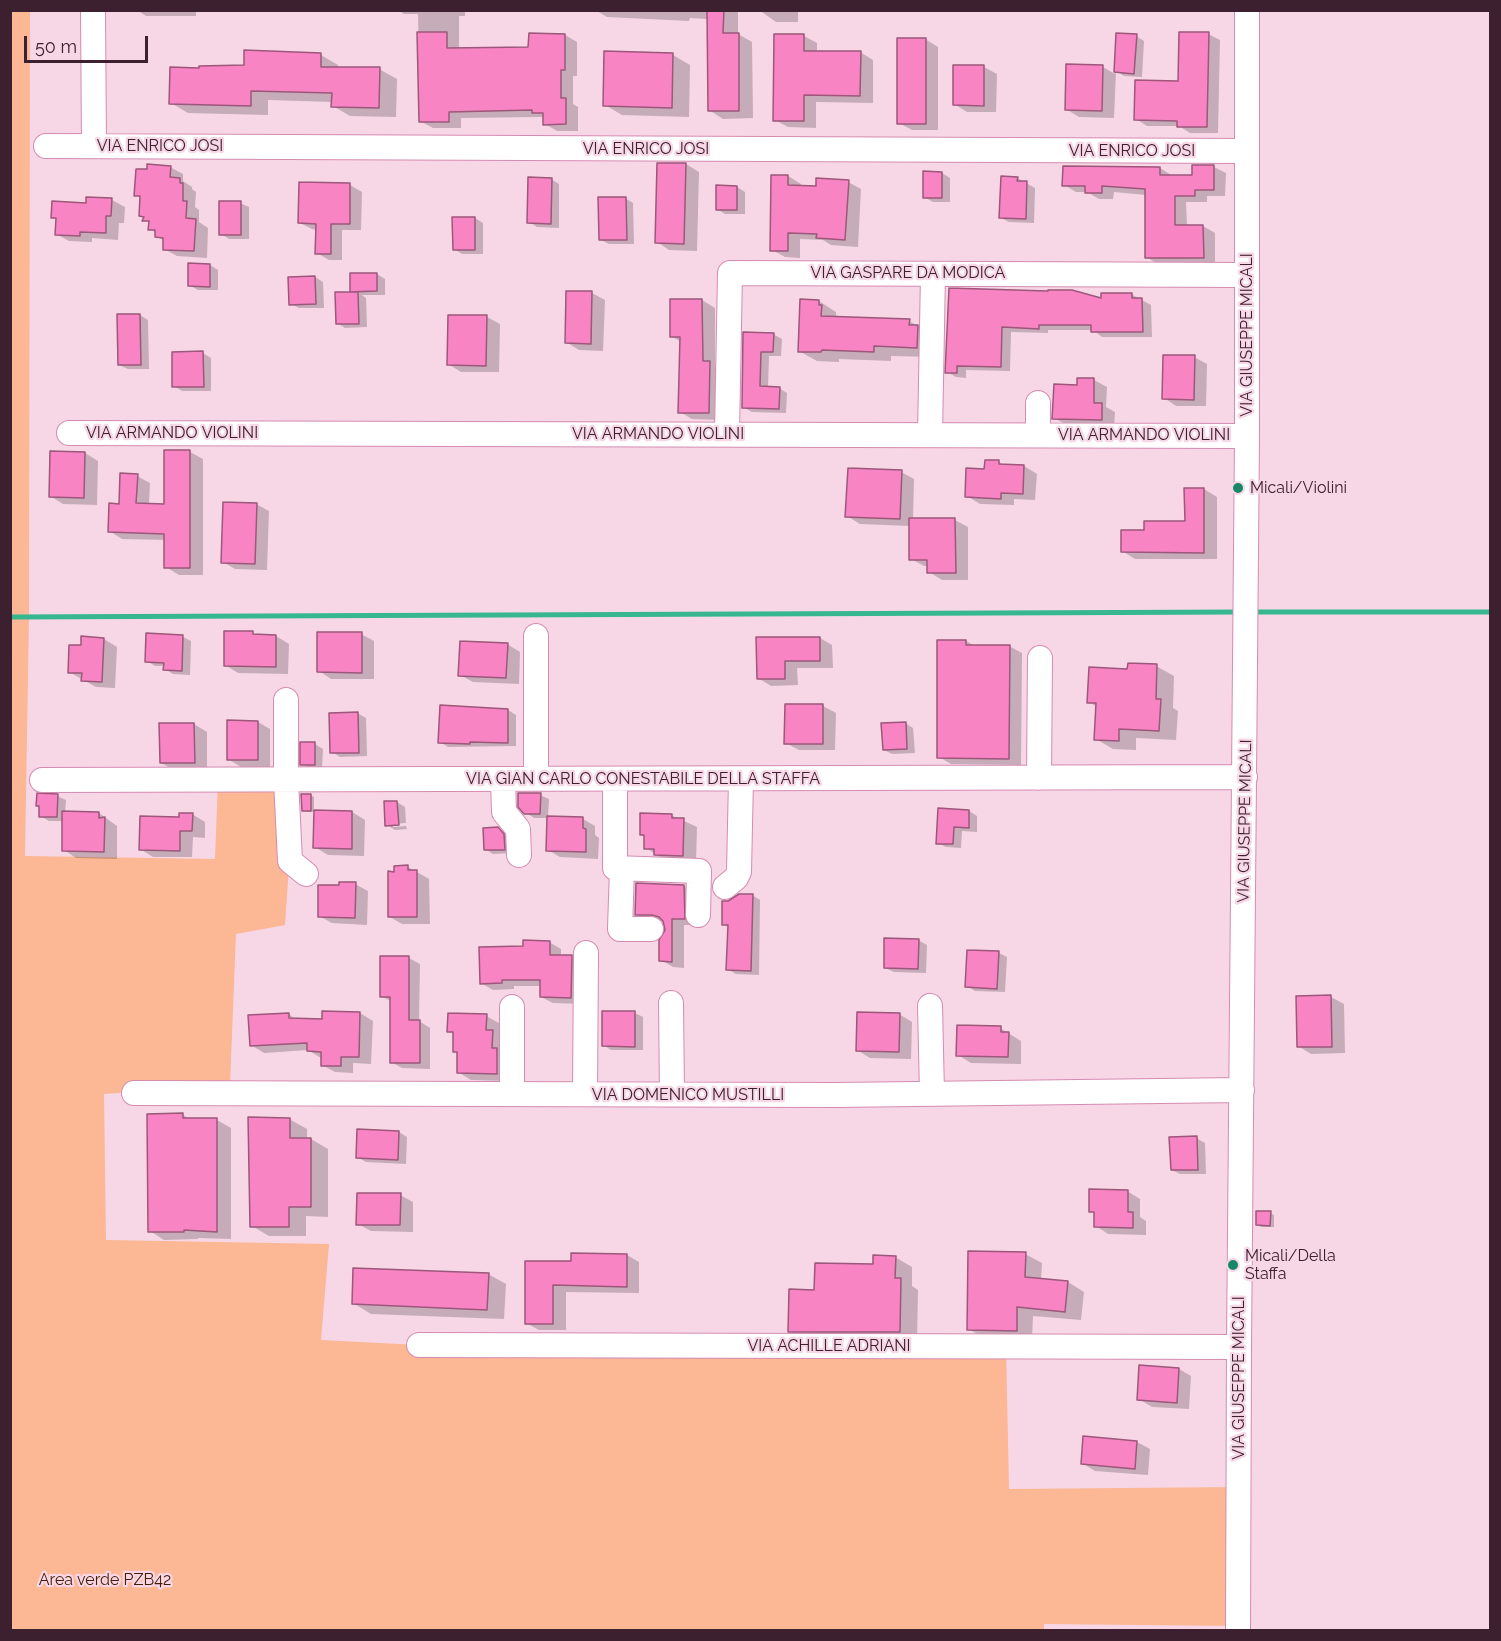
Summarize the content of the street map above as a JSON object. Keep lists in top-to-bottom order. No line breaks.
{"streets":{"street":["VIA ENRICO JOSI","VIA GASPARE DA MODICA","VIA GIUSEPPE MICALI","VIA ARMANDO VIOLINI","VIA GIAN CARLO CONESTABILE DELLA STAFFA","VIA DOMENICO MUSTILLI","VIA ACHILLE ADRIANI"]},"crossings":[["VIA ENRICO JOSI","VIA GIUSEPPE MICALI"],["VIA GASPARE DA MODICA","VIA GIUSEPPE MICALI"],["VIA GASPARE DA MODICA","VIA ARMANDO VIOLINI"],["VIA GIUSEPPE MICALI","VIA ARMANDO VIOLINI"],["VIA GIUSEPPE MICALI","VIA GIAN CARLO CONESTABILE DELLA STAFFA"],["VIA GIUSEPPE MICALI","VIA DOMENICO MUSTILLI"],["VIA GIUSEPPE MICALI","VIA ACHILLE ADRIANI"]],"parks":["Area verde PZB42"],"places":["Micali/Violini","Micali/Della Staffa"],"scale_bar":"50 m"}
